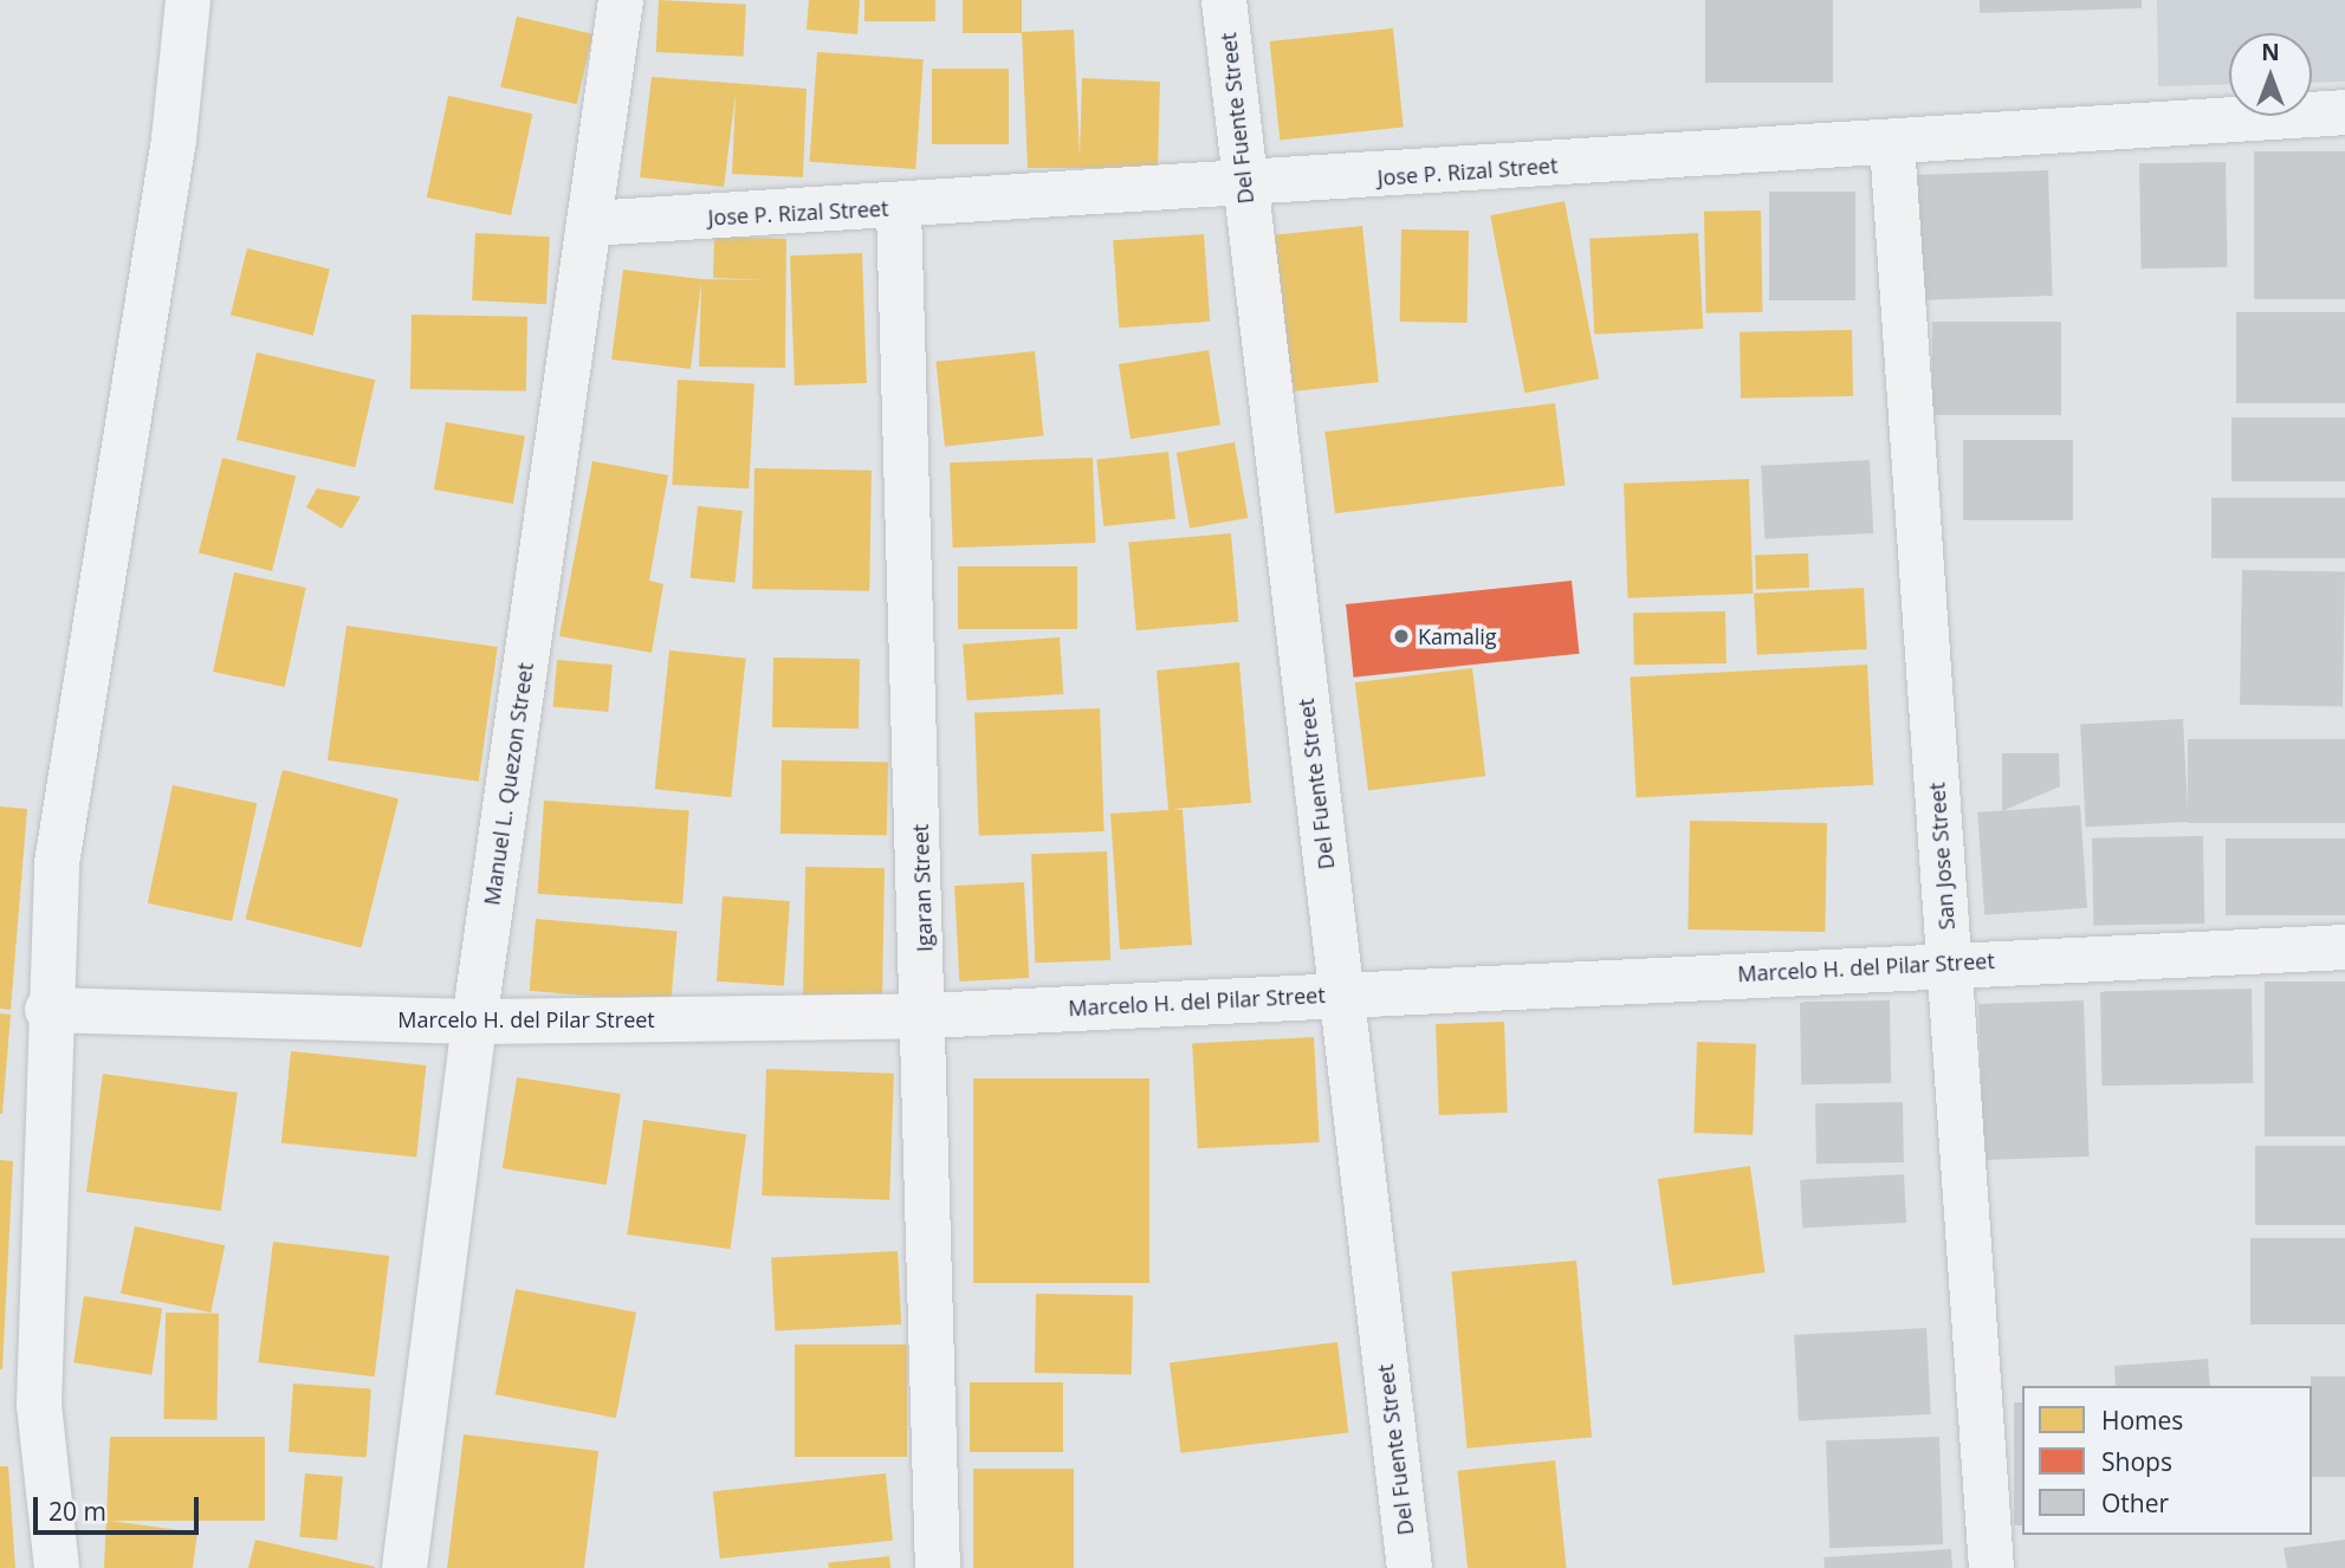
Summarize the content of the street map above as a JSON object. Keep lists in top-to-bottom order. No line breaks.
{"streets":{"street":["Del Fuente Street","Jose P. Rizal Street","Manuel L. Quezon Street","San Jose Street","Igaran Street","Marcelo H. del Pilar Street"]},"crossings":[["Del Fuente Street","Jose P. Rizal Street"],["Del Fuente Street","Marcelo H. del Pilar Street"],["Jose P. Rizal Street","Manuel L. Quezon Street"],["Jose P. Rizal Street","San Jose Street"],["Jose P. Rizal Street","Igaran Street"],["Manuel L. Quezon Street","Marcelo H. del Pilar Street"],["San Jose Street","Marcelo H. del Pilar Street"],["Igaran Street","Marcelo H. del Pilar Street"]],"places":["Kamalig"],"legend":["Homes","Shops","Other"],"scale_bar":"20 m","north":"top"}
